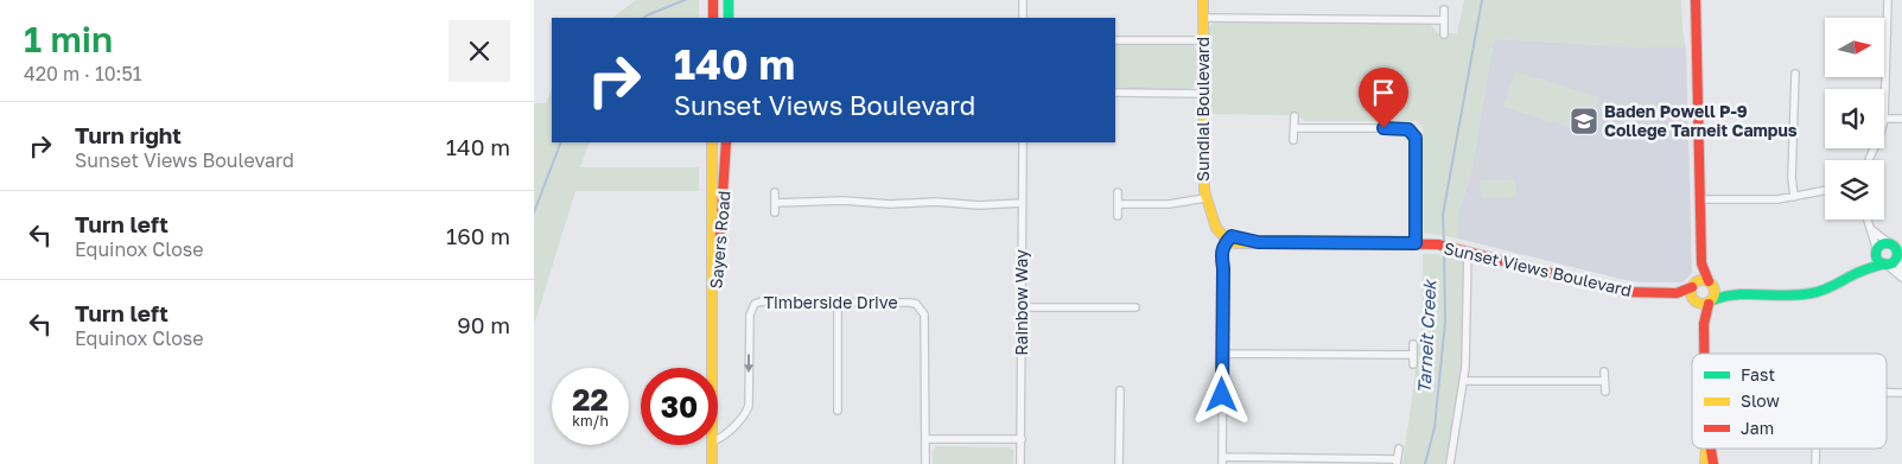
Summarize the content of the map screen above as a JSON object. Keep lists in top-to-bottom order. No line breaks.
{"streets":{"street":["Sundial Boulevard","Sayers Road","Sunset Views Boulevard","Timberside Drive","Rainbow Way"]},"crossings":[["Sundial Boulevard","Sunset Views Boulevard"]],"water":["Tarneit Creek"],"places":{"school or university":["Baden Powell P-9 College Tarneit Campus"]},"legend":["Fast","Slow","Jam"],"north":"right","page":{"heading":["1 min","420 m · 10:51"],"turn":["140 m","Sunset Views Boulevard"],"list":[{"name":"Turn right","note":"Sunset Views Boulevard","value":"140 m"},{"name":"Turn left","note":"Equinox Close","value":"160 m"},{"name":"Turn left","note":"Equinox Close","value":"90 m"}],"speed":"22 km/h","limit":"30"}}
